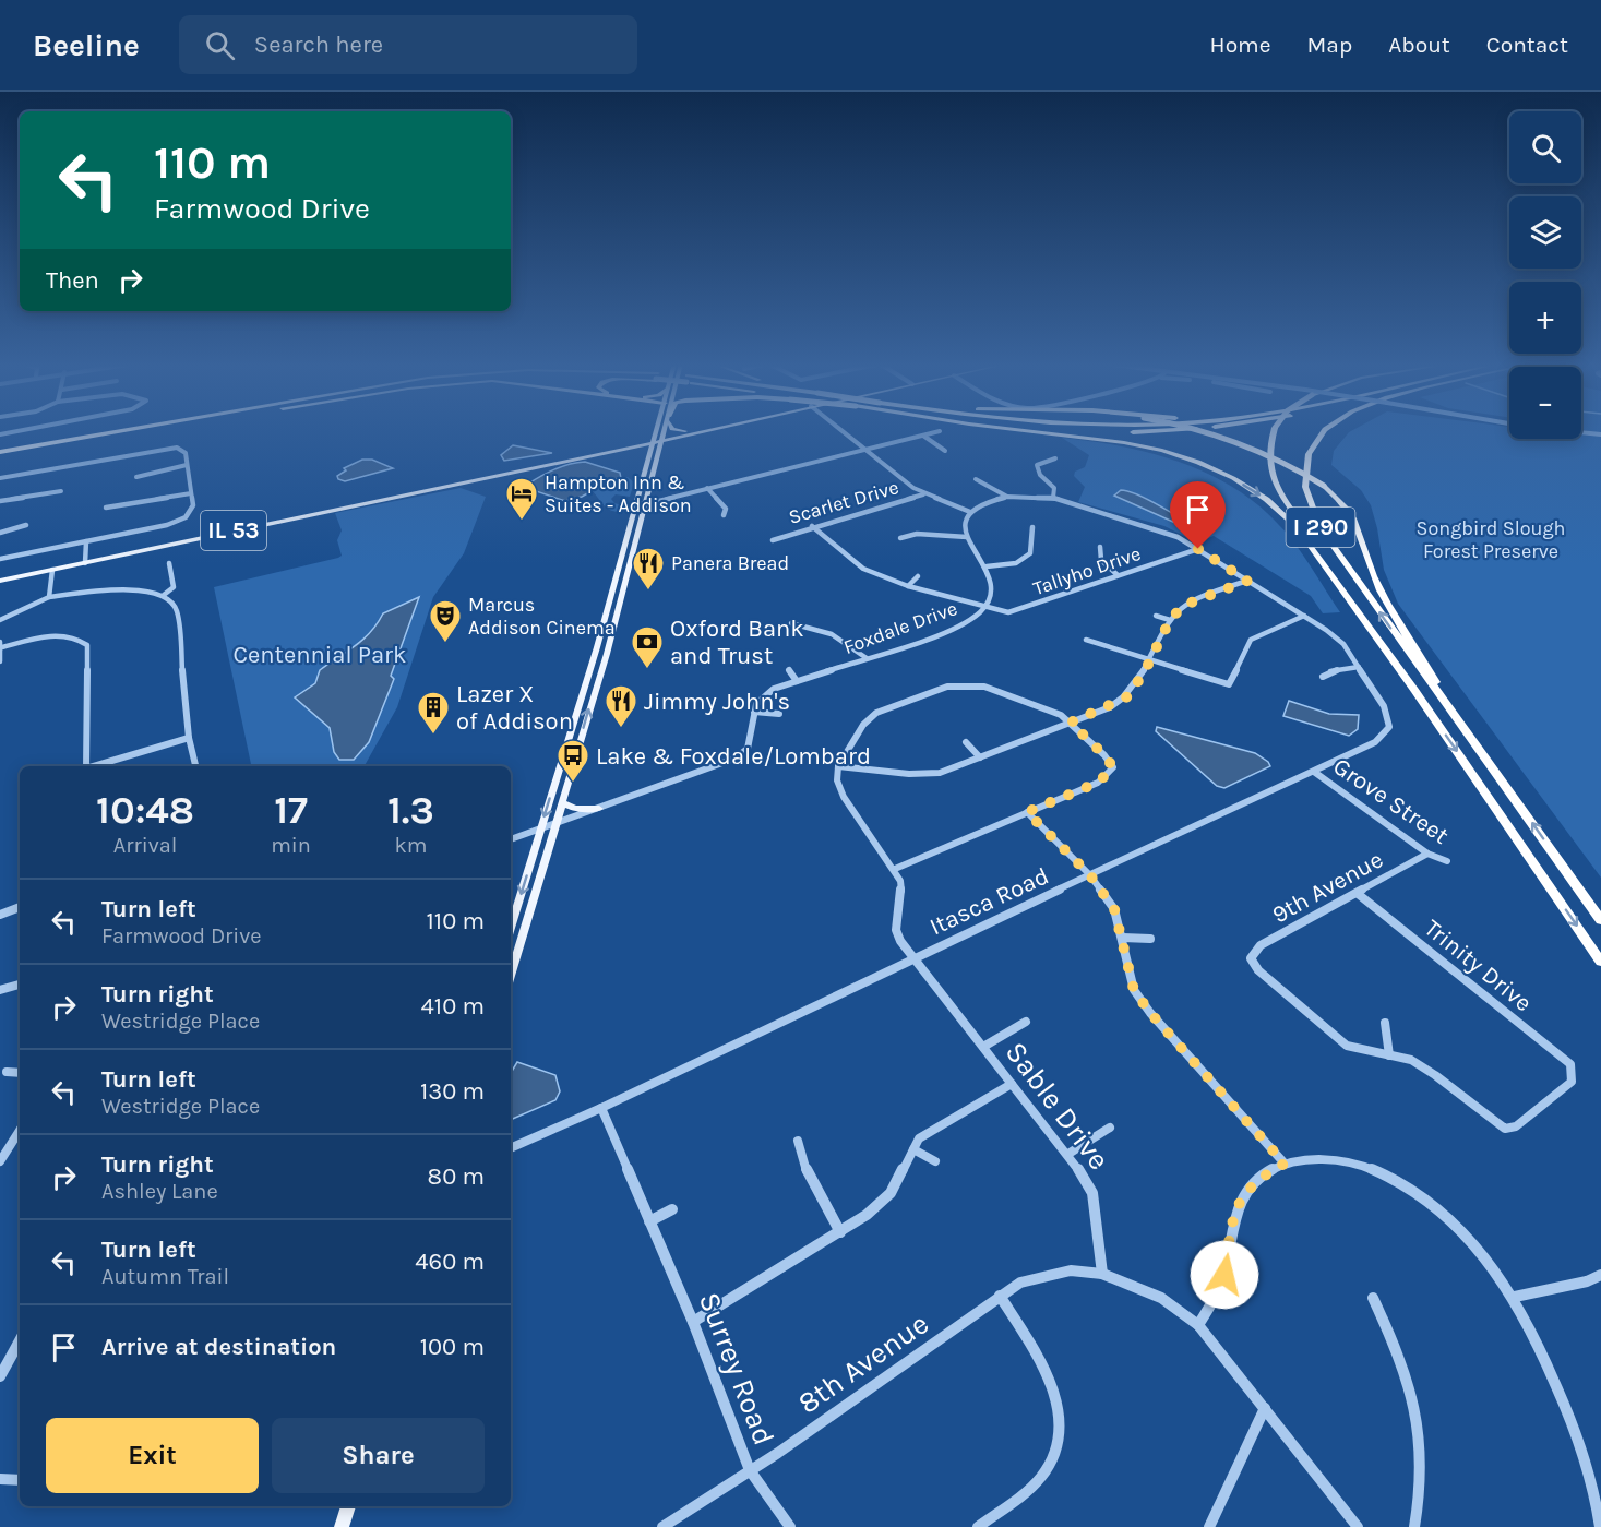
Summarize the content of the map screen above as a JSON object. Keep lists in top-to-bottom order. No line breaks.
{"streets":{"highway":["I 290"],"main road":["IL 53"],"street":["Scarlet Drive","Tallyho Drive","Foxdale Drive","Grove Street","9th Avenue","Itasca Road","Trinity Drive","Sable Drive","8th Avenue","Surrey Road"]},"crossings":[["Scarlet Drive","Tallyho Drive"],["Tallyho Drive","Foxdale Drive"],["Tallyho Drive","Itasca Road"],["Grove Street","9th Avenue"],["Grove Street","Itasca Road"],["9th Avenue","Trinity Drive"],["Itasca Road","Sable Drive"],["Itasca Road","Surrey Road"],["Sable Drive","8th Avenue"],["8th Avenue","Surrey Road"]],"parks":["Songbird Slough Forest Preserve","Centennial Park"],"places":{"hotel":["Hampton Inn & Suites - Addison"],"restaurant":["Panera Bread","Jimmy John's"],"theatre":["Marcus Addison Cinema"],"bank":["Oxford Bank and Trust"],"building":["Lazer X of Addison"],"bus stop":["Lake & Foxdale/Lombard"]},"page":{"header":"Beeline","search":"Search here","nav":["Home","Map","About","Contact"],"map_buttons":["+","−"],"turn":["110 m","Farmwood Drive"],"then":"Then","eta":["10:48","Arrival","17","min","1.3","km"],"list":[{"name":"Turn left","note":"Farmwood Drive","value":"110 m"},{"name":"Turn right","note":"Westridge Place","value":"410 m"},{"name":"Turn left","note":"Westridge Place","value":"130 m"},{"name":"Turn right","note":"Ashley Lane","value":"80 m"},{"name":"Turn left","note":"Autumn Trail","value":"460 m"},{"name":"Arrive at destination","value":"100 m"}],"buttons":["Exit","Share"]}}
